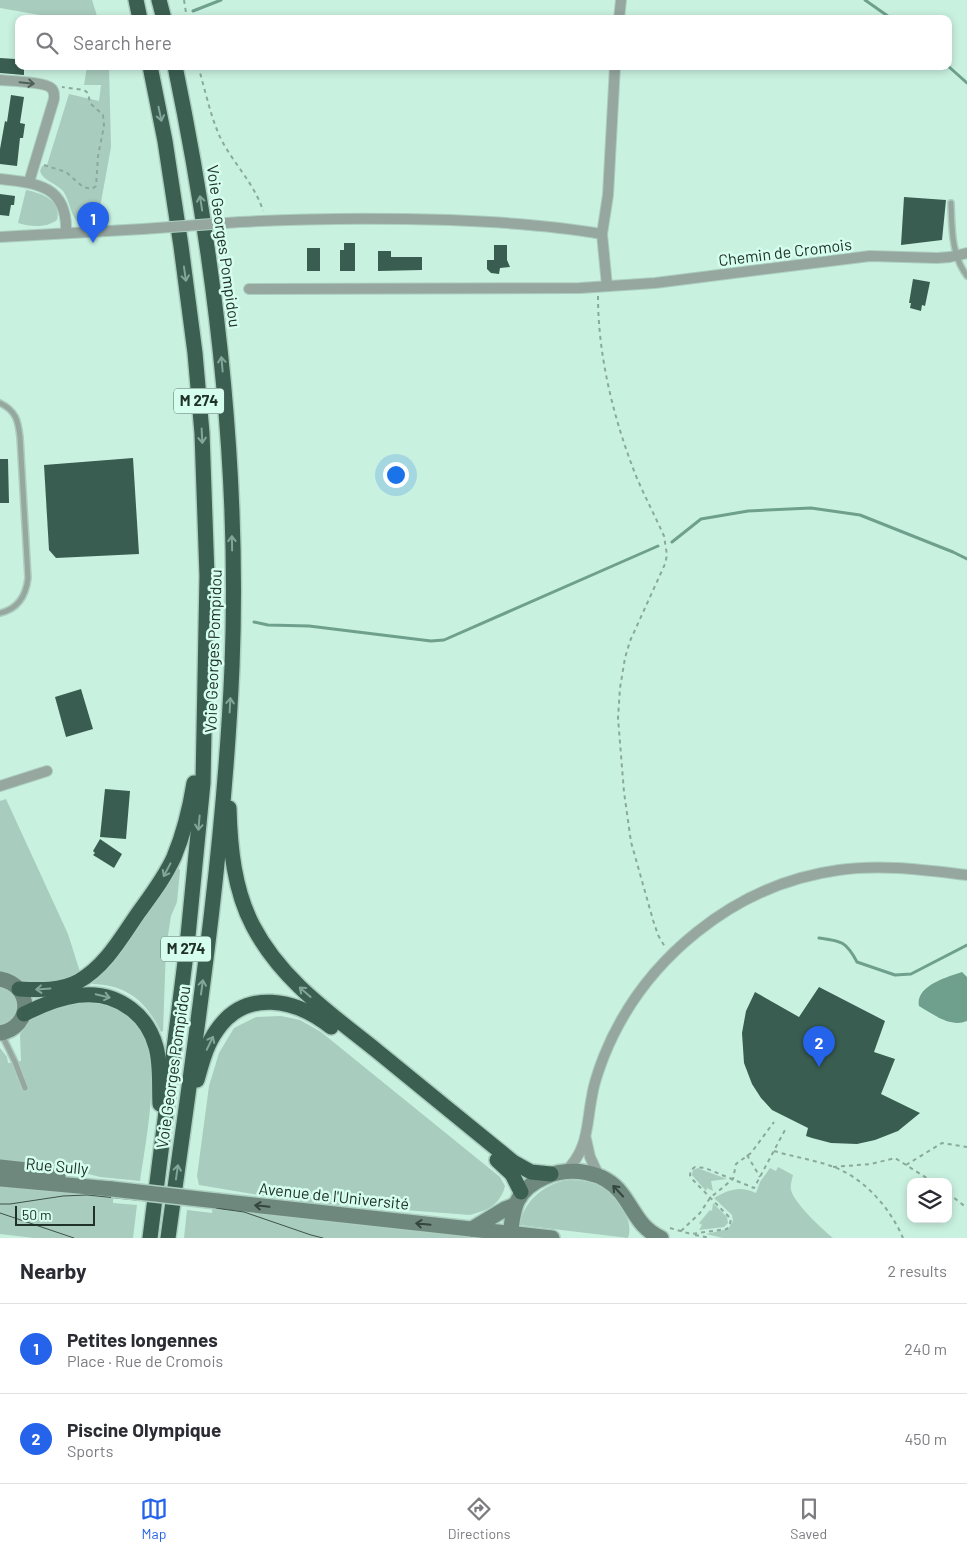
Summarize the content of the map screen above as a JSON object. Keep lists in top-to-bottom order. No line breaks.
{"streets":{"highway":["Voie Georges Pompidou","M 274"],"main road":["Rue Sully","Avenue de l'Université"],"street":["Chemin de Cromois"]},"crossings":[["Rue Sully","Avenue de l'Université"]],"one_way":["Avenue de l'Université"],"scale_bar":"50 m","page":{"search":"Search here","pins":["1","2"],"scale":"50 m","heading":["Nearby","2 results"],"list":[{"mark":"1","name":"Petites longennes","note":"Place · Rue de Cromois","value":"240 m"},{"mark":"2","name":"Piscine Olympique","note":"Sports","value":"450 m"}],"nav":["Map","Directions","Saved"]}}
